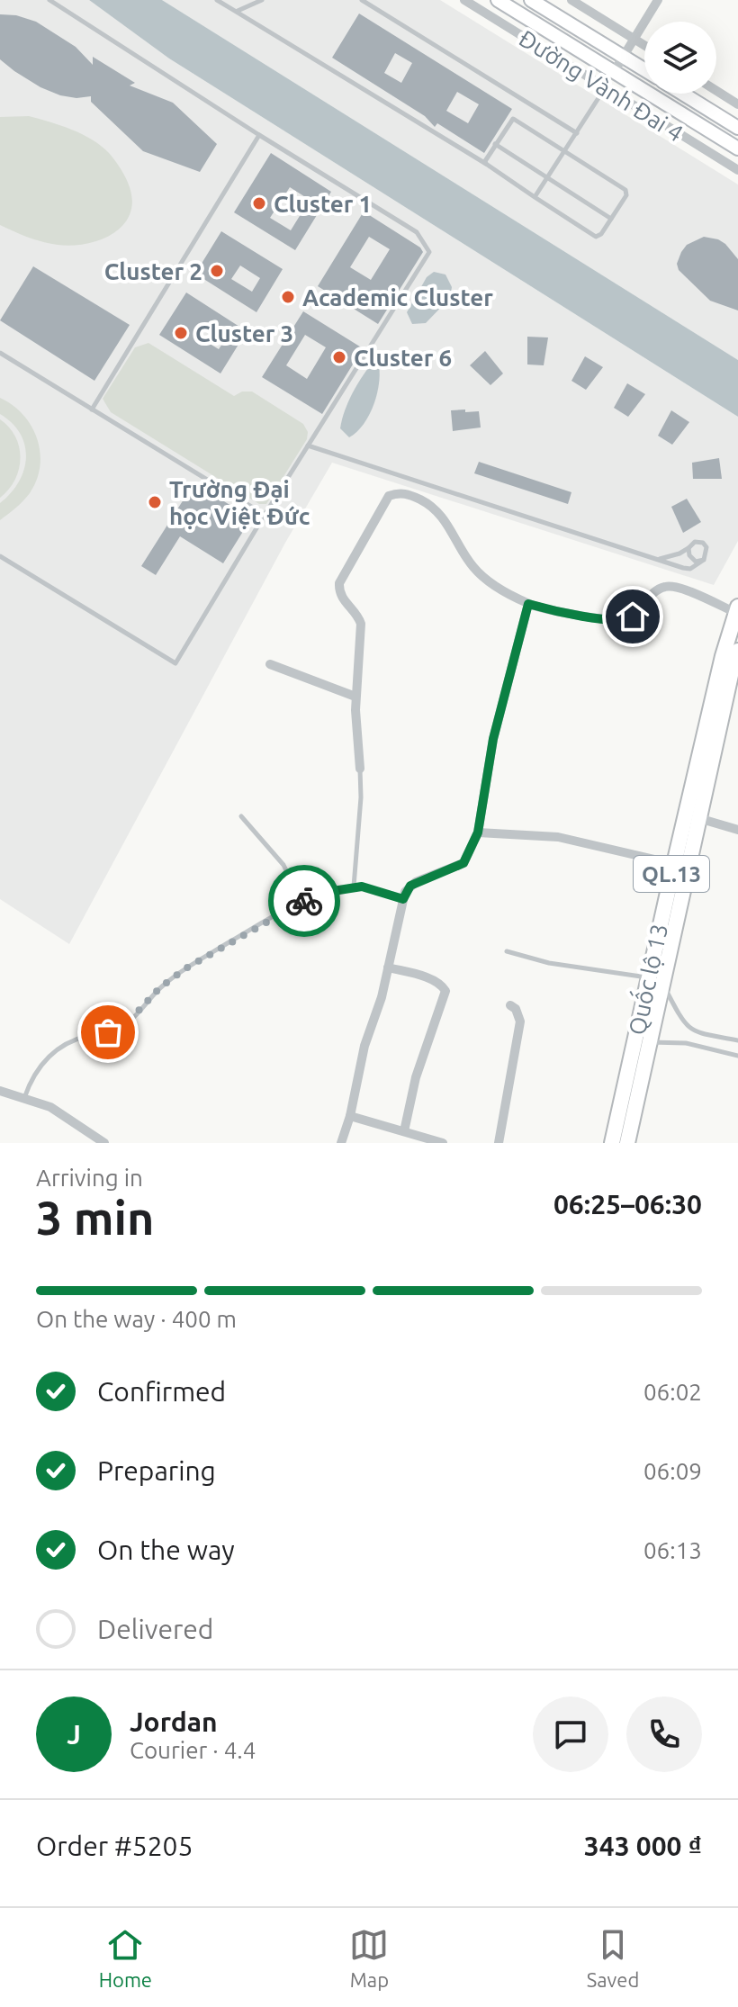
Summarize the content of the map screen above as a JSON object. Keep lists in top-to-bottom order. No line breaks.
{"streets":{"highway":["QL.13","Quốc lộ 13"],"main road":["Đường Vành Đai 4"]},"places":["Cluster 1","Cluster 2","Academic Cluster","Cluster 3","Cluster 6","Trường Đại học Việt Đức"],"page":{"heading":["3 min","Arriving in","06:25–06:30"],"panel":["Jordan","Courier · 4.4","Order #5205","343 000 ₫"],"bar":"On the way · 400 m","list":[["Confirmed","06:02"],["Preparing","06:09"],["On the way","06:13"],"Delivered"],"round":"J","tabs":["Home","Map","Saved"]}}
